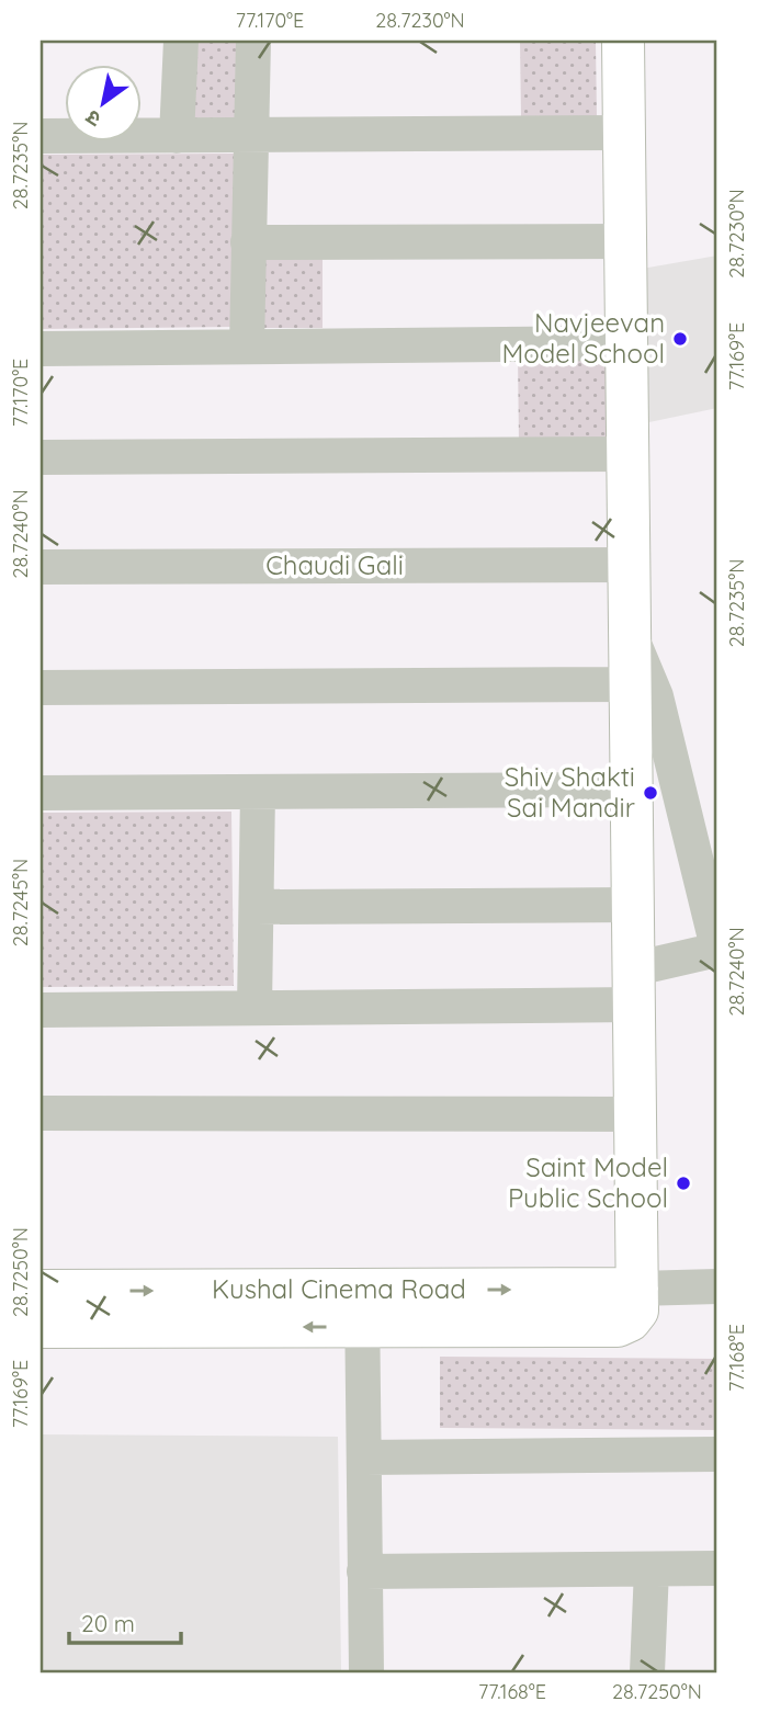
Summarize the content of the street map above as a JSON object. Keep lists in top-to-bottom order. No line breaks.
{"streets":{"street":["Chaudi Gali","Kushal Cinema Road"]},"places":["Navjeevan Model School","Shiv Shakti Sai Mandir","Saint Model Public School"],"scale_bar":"20 m","north":"bottom left","coordinates":["77.170°E","28.7230°N","28.7235°N","77.169°E","28.7240°N","28.7245°N","28.7250°N","77.168°E"]}
